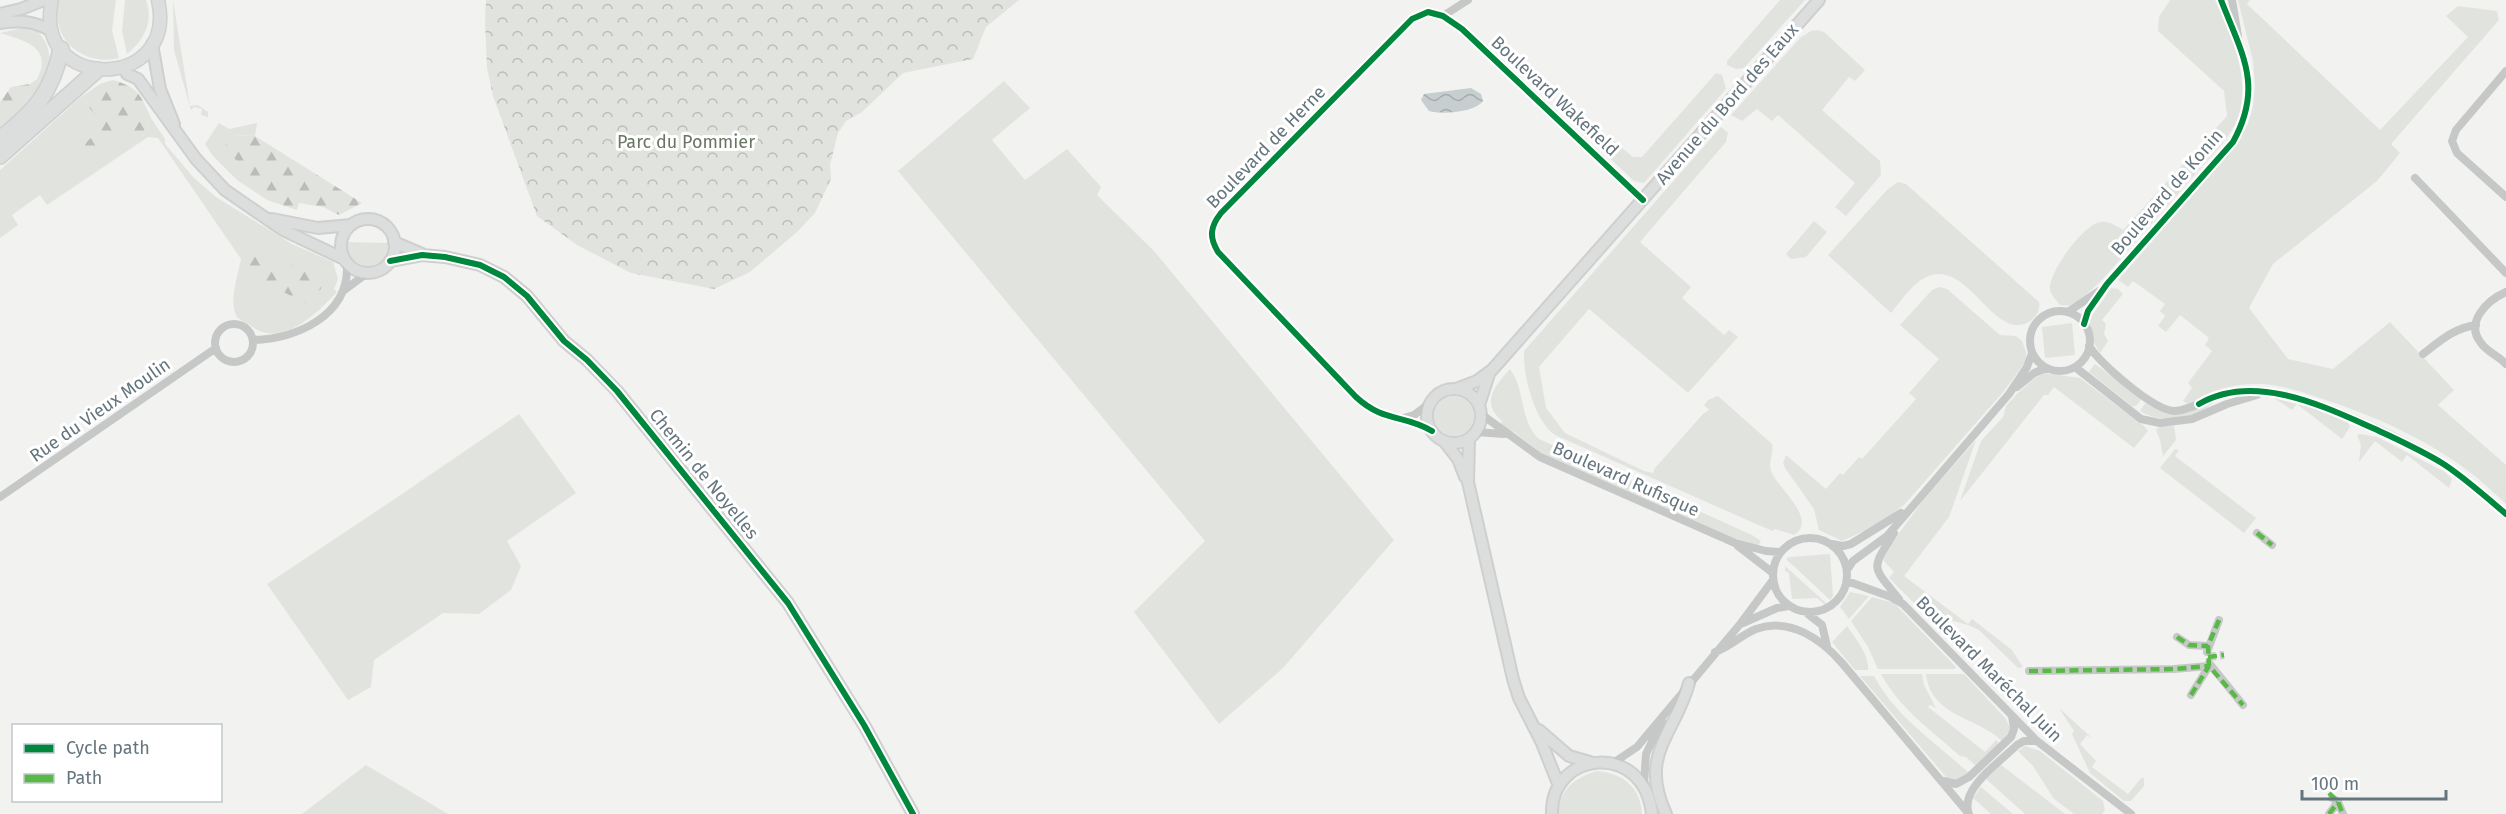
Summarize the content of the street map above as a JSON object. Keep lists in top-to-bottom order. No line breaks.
{"streets":{"street":["Boulevard Wakefield","Avenue du Bord des Eaux","Boulevard de Herne","Boulevard de Konin","Rue du Vieux Moulin","Chemin de Noyelles","Boulevard Rufisque","Boulevard Maréchal Juin"]},"crossings":[["Boulevard Wakefield","Avenue du Bord des Eaux"],["Boulevard Wakefield","Boulevard de Herne"],["Avenue du Bord des Eaux","Boulevard de Herne"],["Avenue du Bord des Eaux","Boulevard Rufisque"],["Boulevard de Herne","Boulevard Rufisque"],["Boulevard Rufisque","Boulevard Maréchal Juin"]],"parks":["Parc du Pommier"],"legend":["Cycle path","Path"],"scale_bar":"100 m"}
